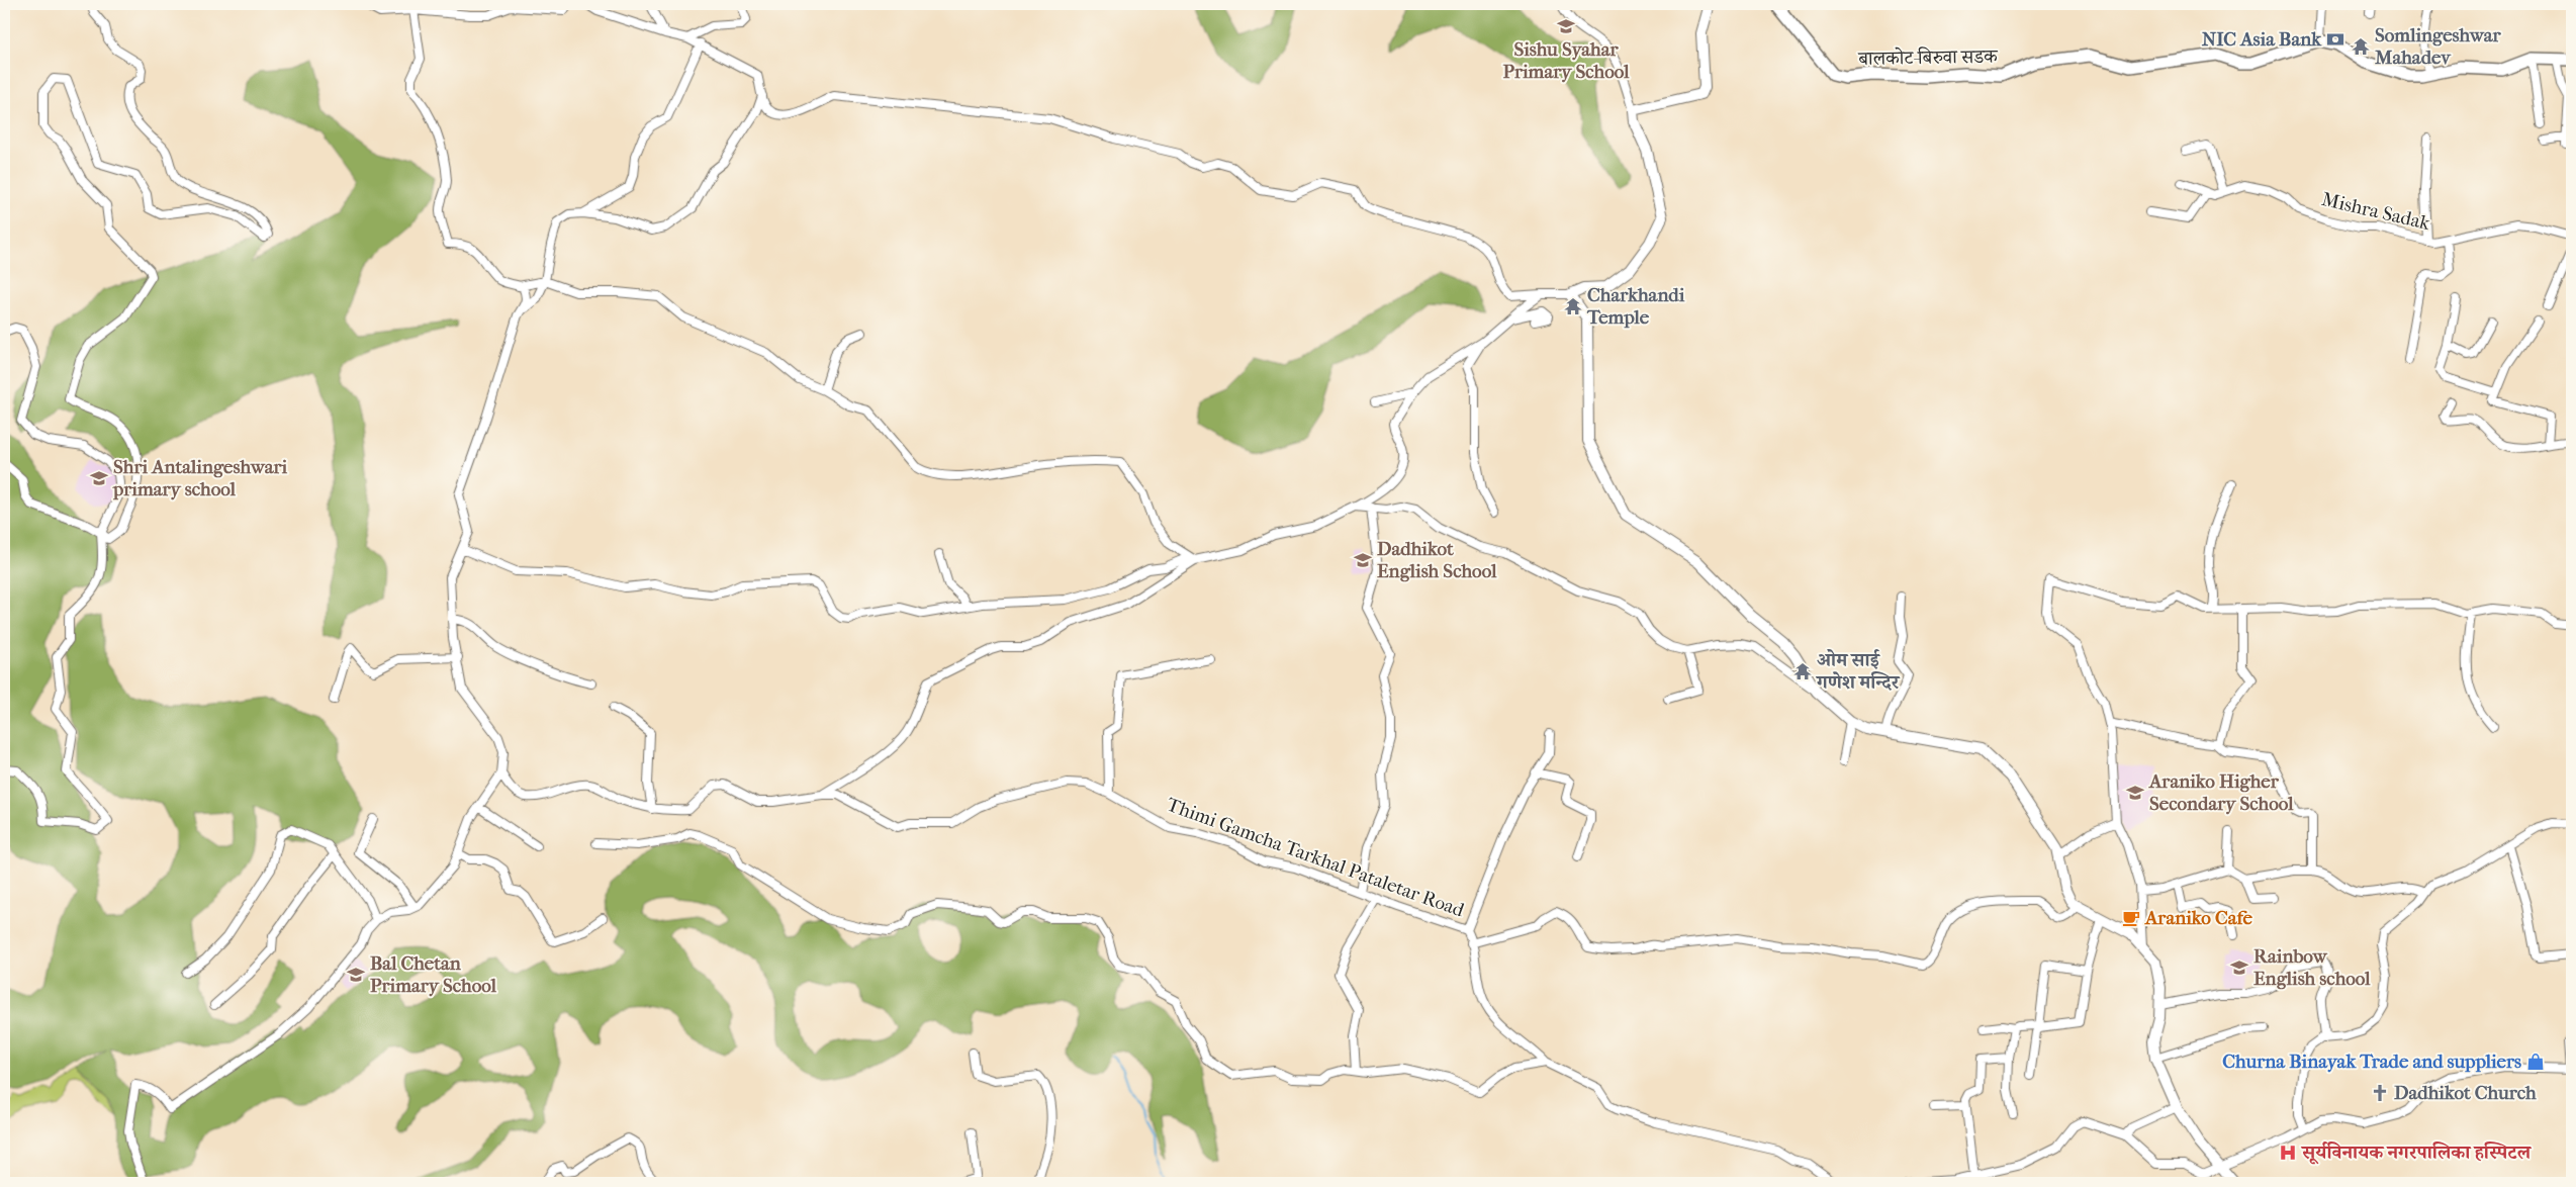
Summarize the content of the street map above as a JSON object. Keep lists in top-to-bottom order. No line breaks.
{"streets":{"main road":["बालकोट-बिरुवा सडक"],"street":["Mishra Sadak","Thimi Gamcha Tarkhal Pataletar Road"]},"places":{"school or university":["Sishu Syahar Primary School","Shri Antalingeshwari primary school","Dadhikot English School","Araniko Higher Secondary School","Rainbow English school","Bal Chetan Primary School"],"bank":["NIC Asia Bank"],"temple":["Somlingeshwar Mahadev","Charkhandi Temple","ओम साई गणेश मन्दिर"],"cafe":["Araniko Cafe"],"shop":["Churna Binayak Trade and suppliers"],"church":["Dadhikot Church"],"hospital":["सूर्यविनायक नगरपालिका हस्पिटल"]}}
